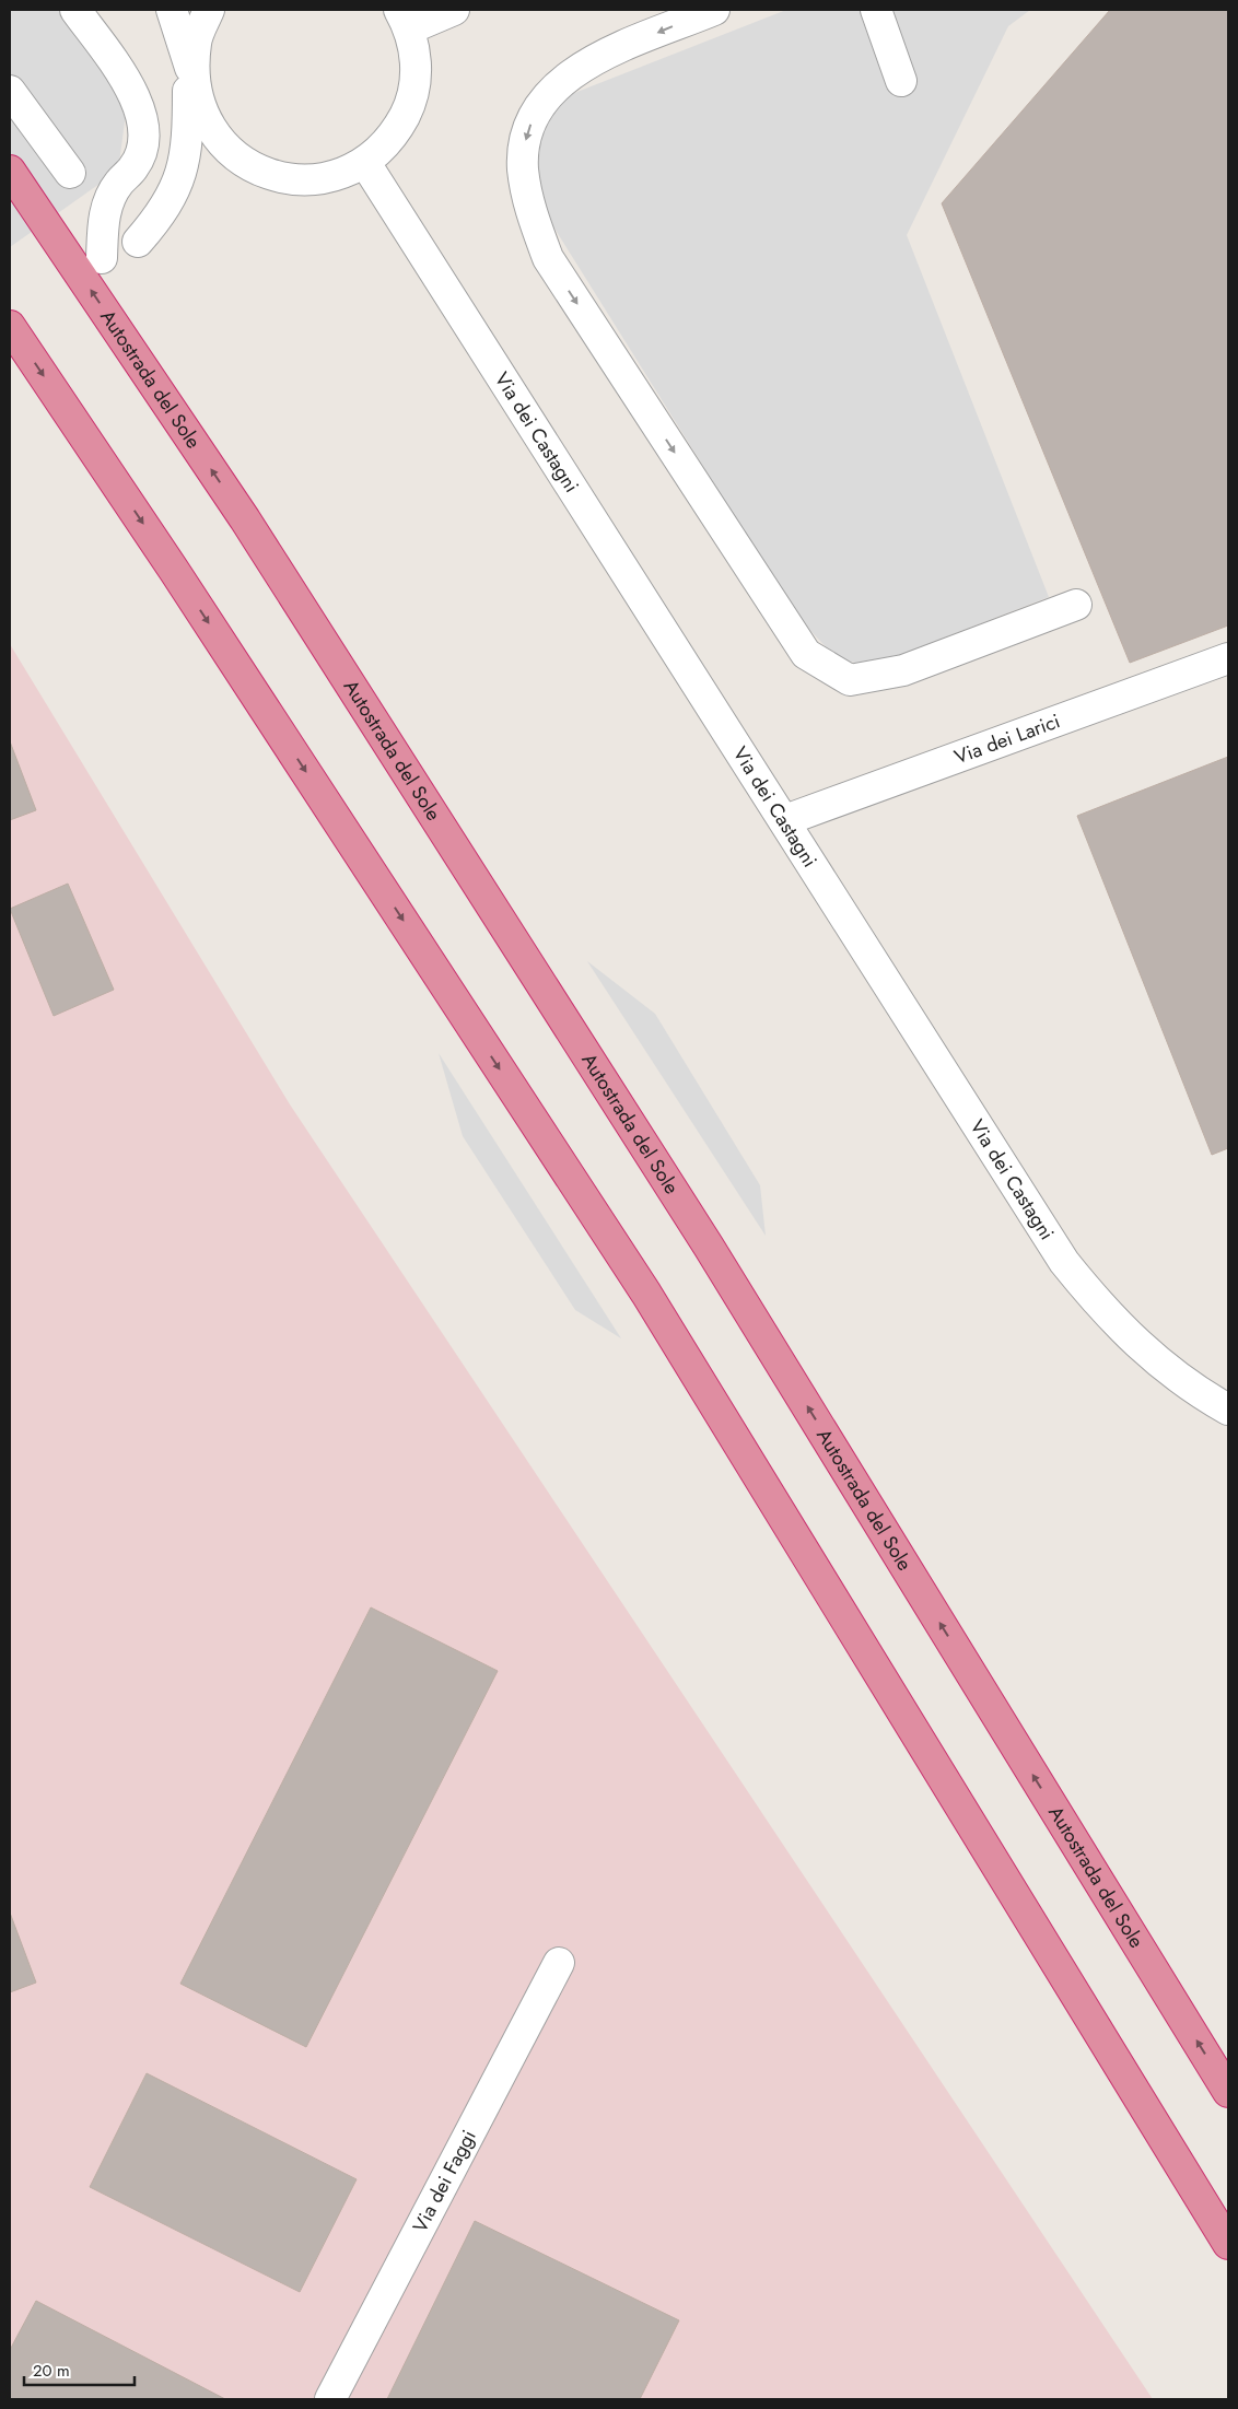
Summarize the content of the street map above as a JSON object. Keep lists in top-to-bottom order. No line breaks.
{"streets":{"highway":["Autostrada del Sole"],"street":["Via dei Castagni","Via dei Larici","Via dei Faggi"]},"crossings":[["Via dei Castagni","Via dei Larici"]],"scale_bar":"20 m"}
